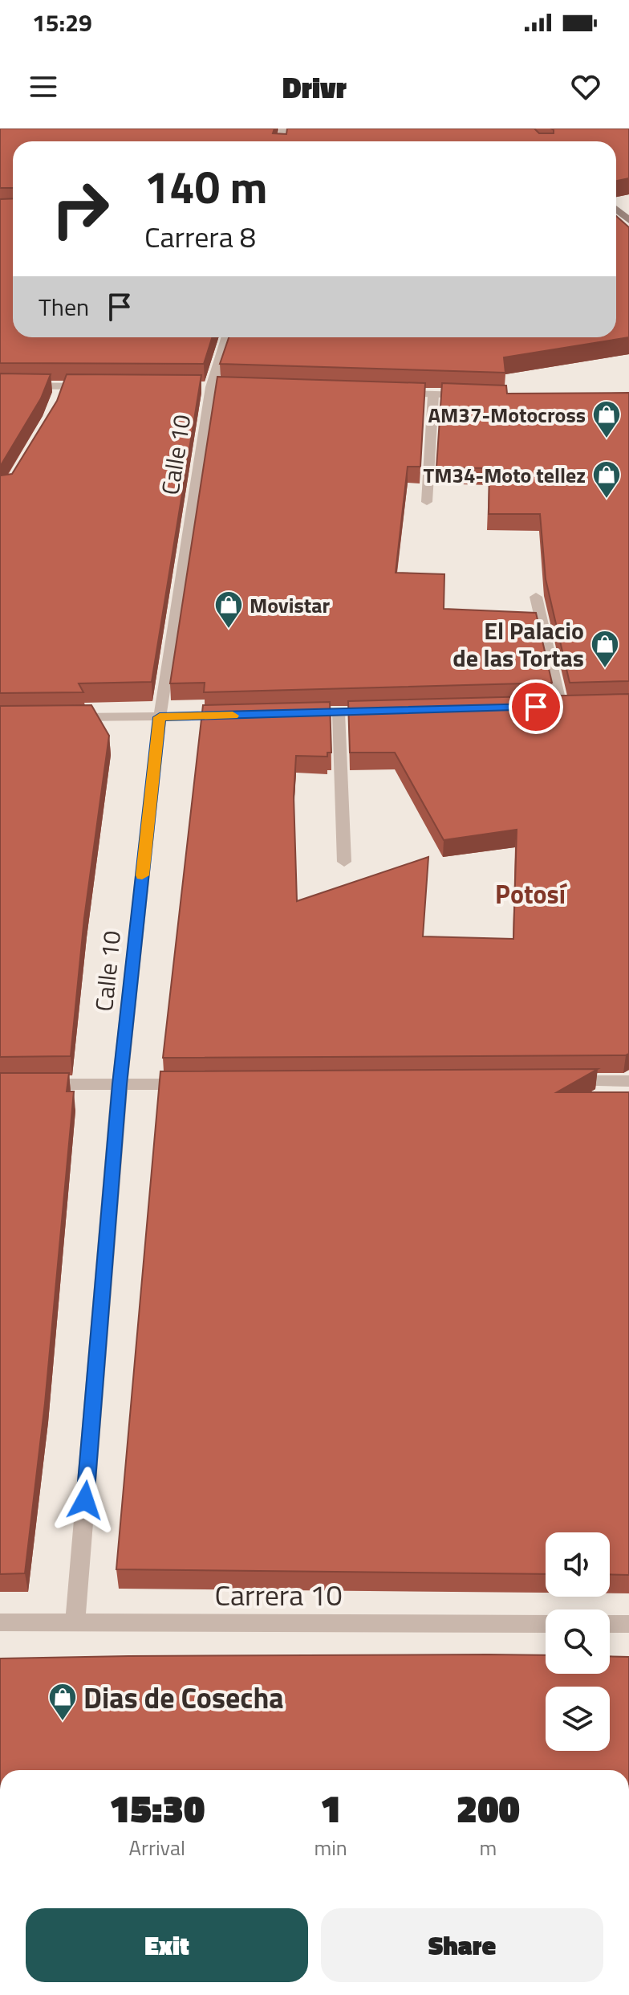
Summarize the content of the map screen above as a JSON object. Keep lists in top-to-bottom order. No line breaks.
{"streets":{"street":["Calle 10","Carrera 10"]},"crossings":[["Calle 10","Carrera 10"]],"districts":["Potosí"],"places":{"shop":["AM37-Motocross","TM34-Moto tellez","Movistar","El Palacio de las Tortas","Dias de Cosecha"]},"page":{"status":"15:29","header":"Drivr","turn":["140 m","Carrera 8"],"then":"Then","eta":["15:30","Arrival","1","min","200","m"],"buttons":["Exit","Share"]}}
